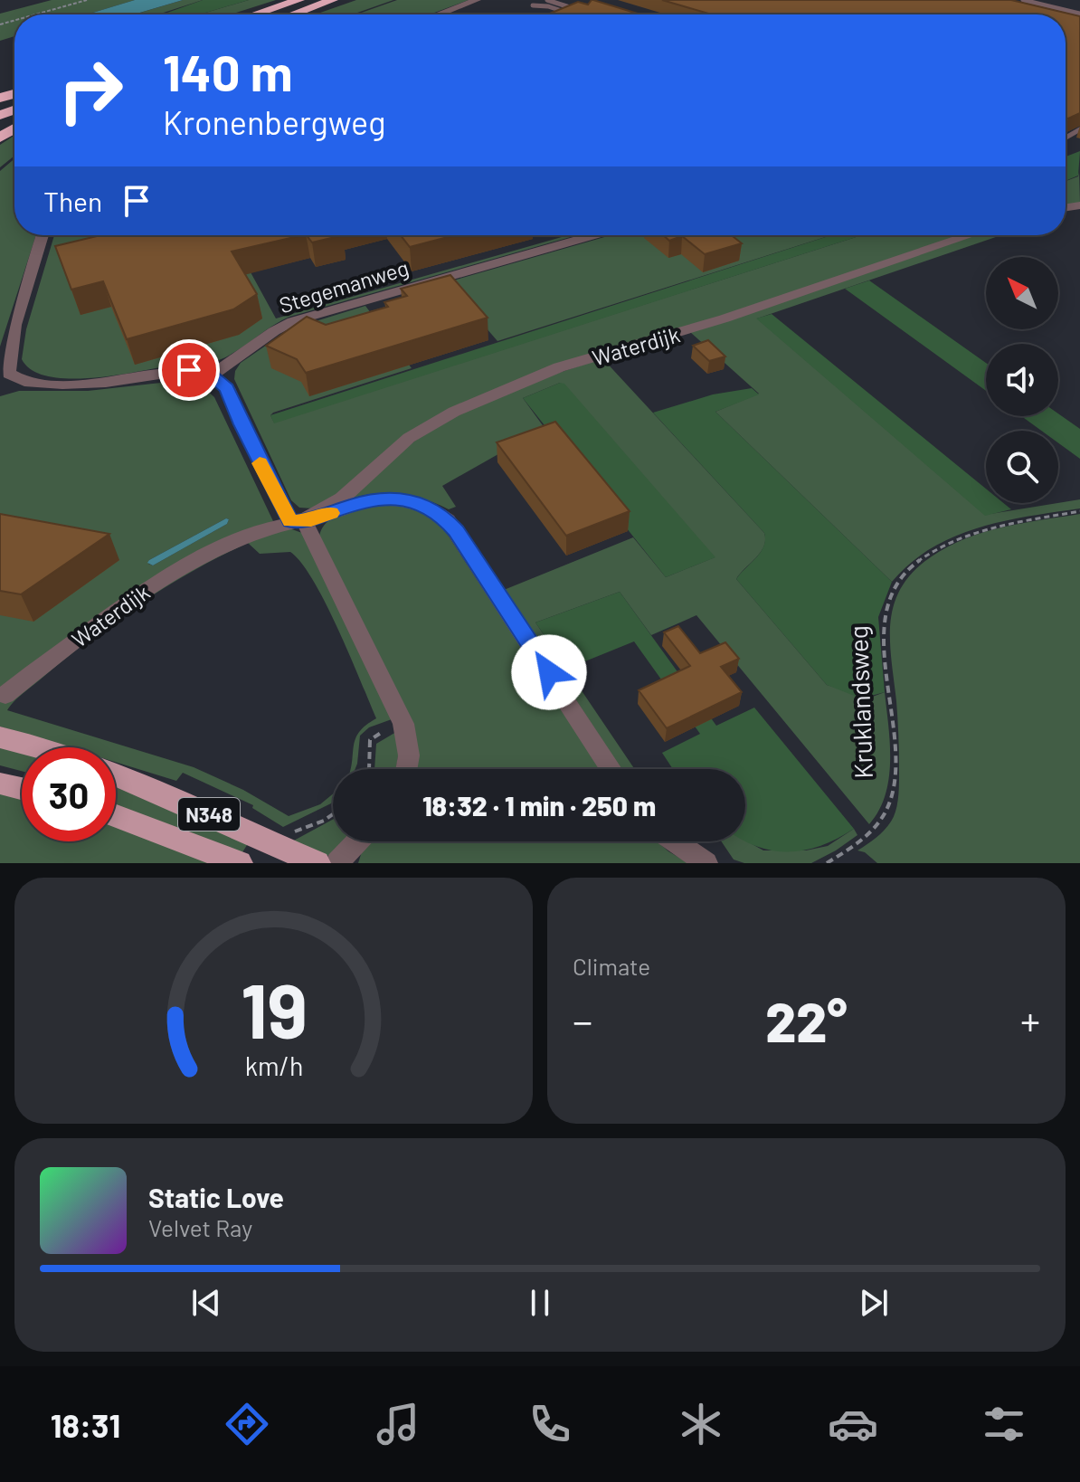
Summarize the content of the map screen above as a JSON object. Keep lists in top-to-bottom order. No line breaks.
{"streets":{"main road":["N348"],"street":["Stegemanweg","Waterdijk"],"path":["Kruklandsweg"]},"north":"top left","page":{"turn":["140 m","Kronenbergweg"],"then":"Then","limit":"30","trip":"18:32 · 1 min · 250 m","tile":"Climate","heat":["−","22°","+"],"song":["Static Love","Velvet Ray"],"tabs":"18:31","gauge":["19","km/h"]}}
